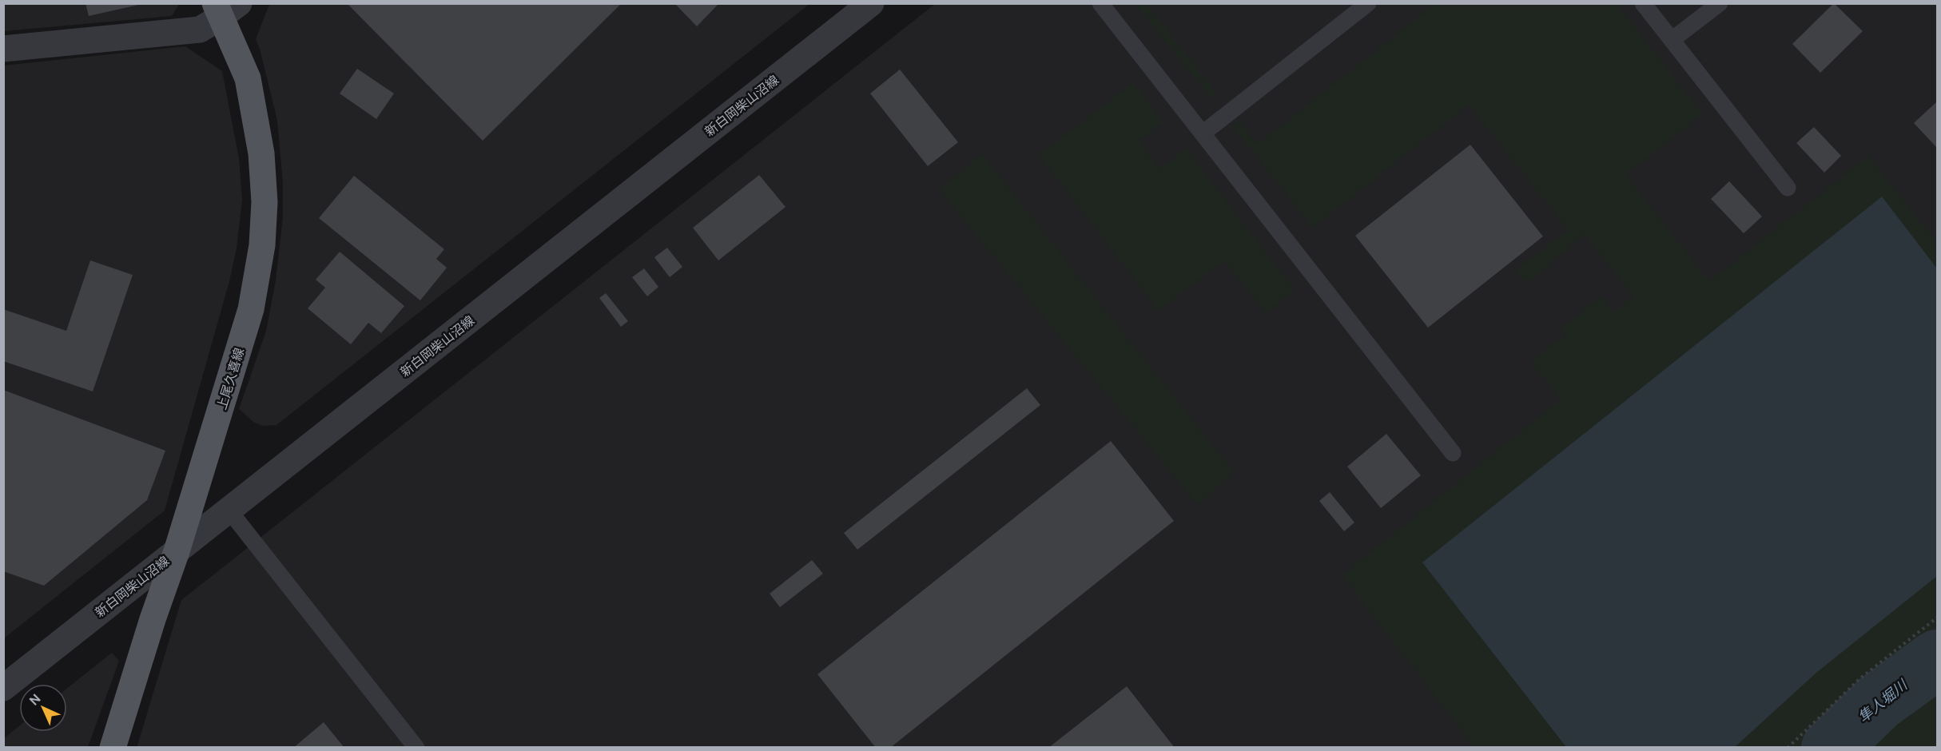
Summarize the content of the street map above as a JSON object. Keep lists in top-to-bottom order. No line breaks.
{"streets":{"main road":["上尾久喜線"],"street":["新白岡柴山沼線"]},"crossings":[["新白岡柴山沼線","上尾久喜線"]],"water":["隼人堀川"],"north":"top left"}
